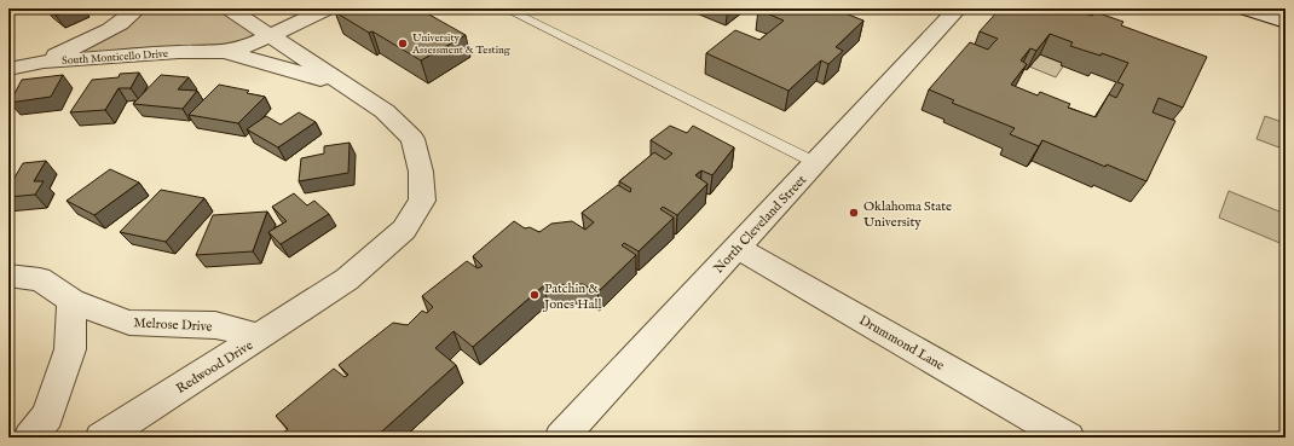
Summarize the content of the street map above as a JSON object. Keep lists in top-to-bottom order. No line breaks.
{"streets":{"street":["South Monticello Drive","North Cleveland Street","Melrose Drive","Drummond Lane","Redwood Drive"]},"crossings":[["South Monticello Drive","Redwood Drive"],["North Cleveland Street","Drummond Lane"],["Melrose Drive","Redwood Drive"]],"places":["University Assessment & Testing","Oklahoma State University","Patchin & Jones Hall"]}
